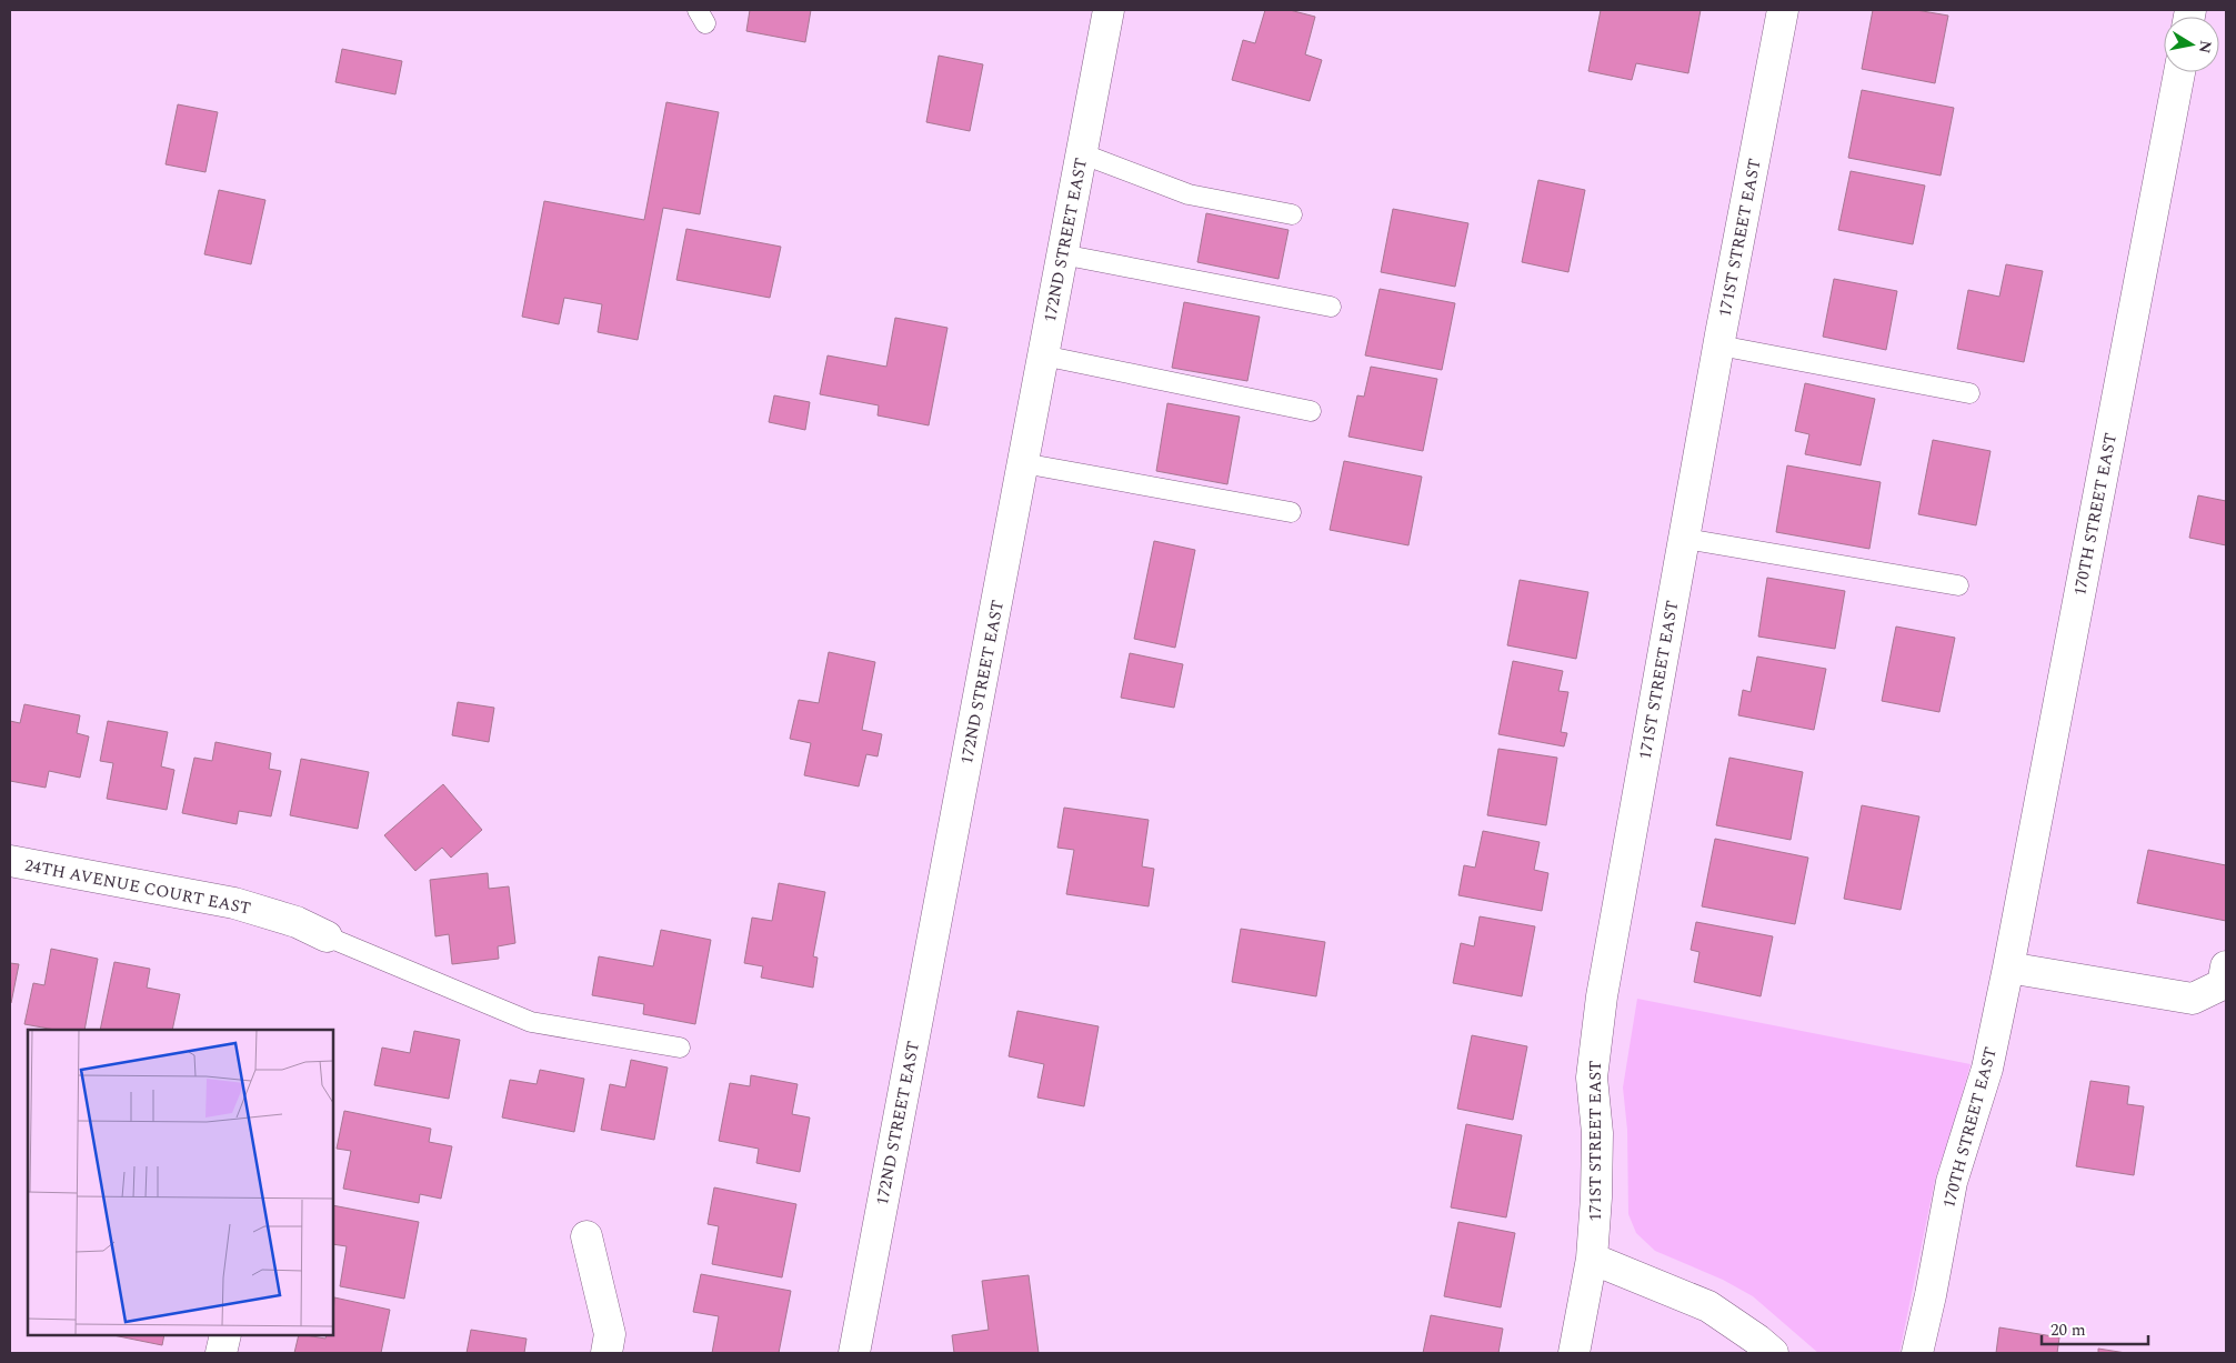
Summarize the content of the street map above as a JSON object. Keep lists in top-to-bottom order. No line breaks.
{"streets":{"street":["171ST STREET EAST","172ND STREET EAST","170TH STREET EAST","24TH AVENUE COURT EAST"]},"scale_bar":"20 m","north":"right"}
